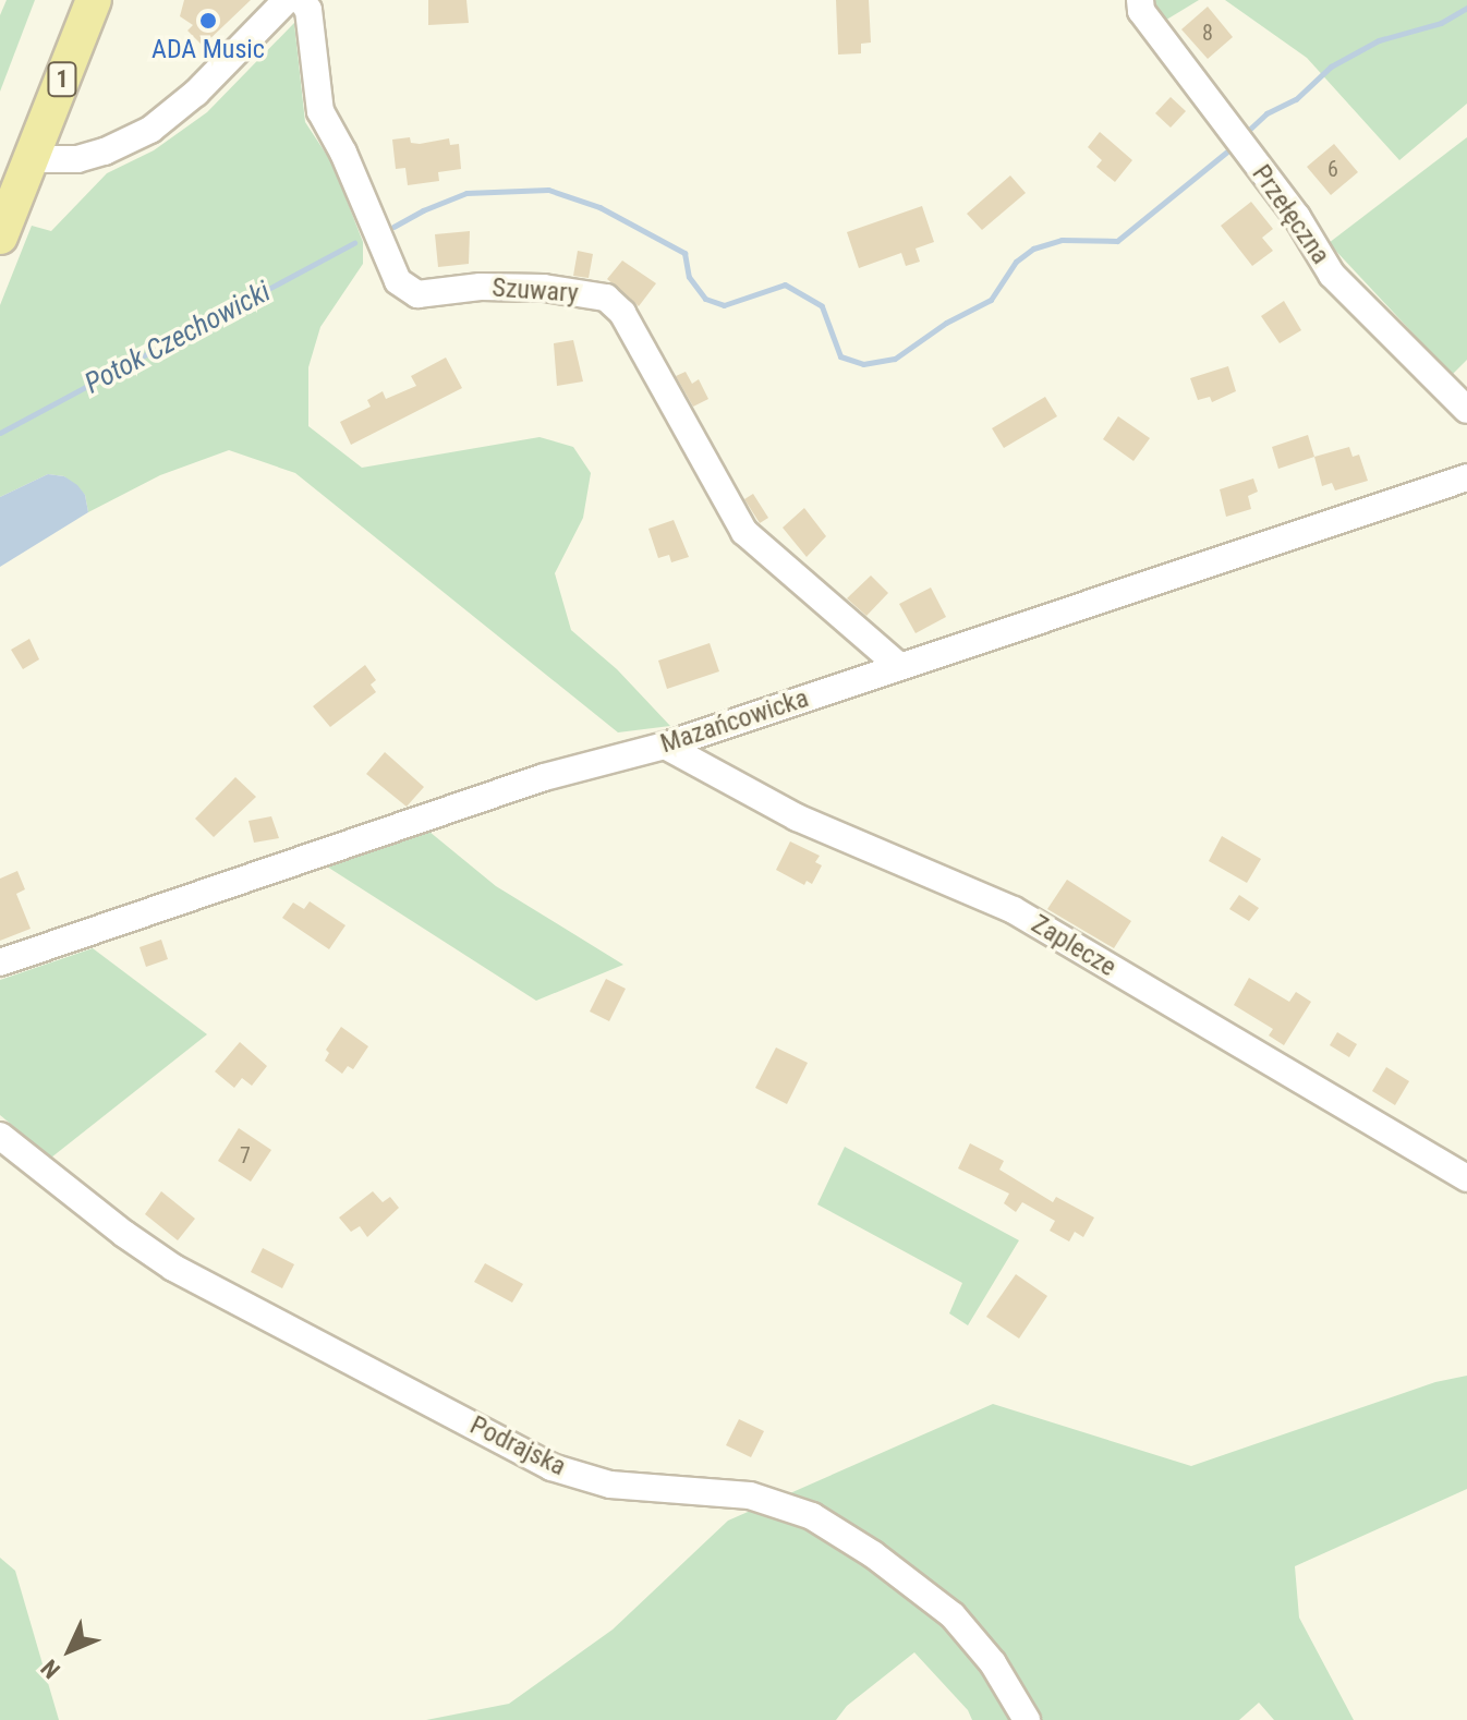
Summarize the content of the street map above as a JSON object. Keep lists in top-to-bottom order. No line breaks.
{"streets":{"main road":["1"],"street":["Przełęczna","Szuwary","Mazańcowicka","Zaplecze","Podrajska"]},"crossings":[["Szuwary","Mazańcowicka"],["Mazańcowicka","Zaplecze"]],"water":["Potok Czechowicki"],"places":["ADA Music"],"house_numbers":["8","6","7"],"north":"bottom left"}
